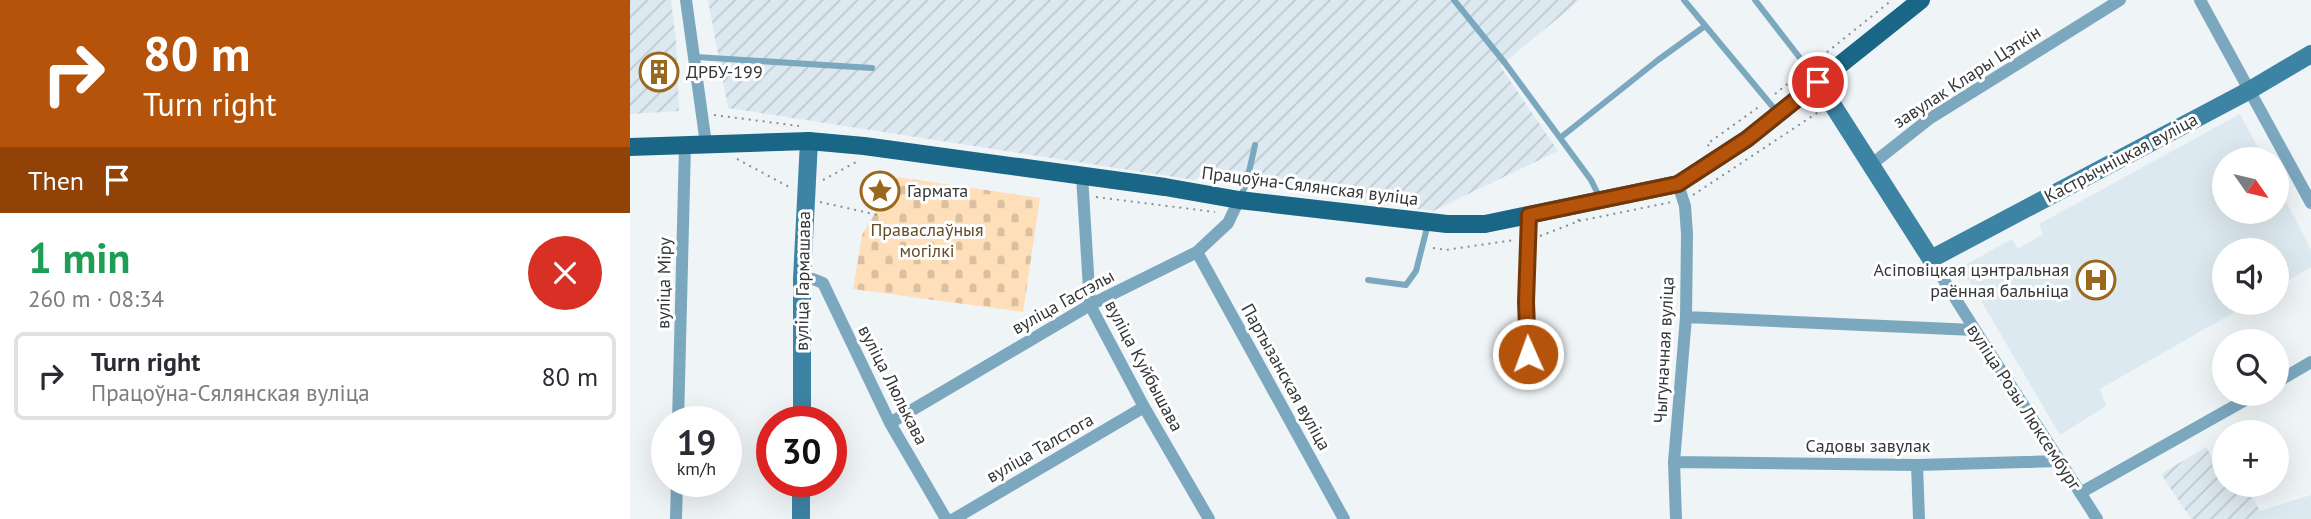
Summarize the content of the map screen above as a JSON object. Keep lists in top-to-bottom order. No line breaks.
{"streets":{"main road":["Працоўна-Сялянская вуліца"],"street":["завулак Клары Цэткін","Кастрычніцкая вуліца","вуліца Гармашава","вуліца Міру","вуліца Гастэлы","Чыгуначная вуліца","вуліца Куйбышава","Партызанская вуліца","вуліца Люлькава","вуліца Розы Люксембург","Садовы завулак","вуліца Талстога"]},"crossings":[["завулак Клары Цэткін","вуліца Розы Люксембург"],["Кастрычніцкая вуліца","вуліца Розы Люксембург"],["Працоўна-Сялянская вуліца","вуліца Гармашава"],["Працоўна-Сялянская вуліца","вуліца Міру"],["Працоўна-Сялянская вуліца","вуліца Гастэлы"],["Працоўна-Сялянская вуліца","Чыгуначная вуліца"],["Працоўна-Сялянская вуліца","вуліца Куйбышава"],["Працоўна-Сялянская вуліца","вуліца Розы Люксембург"],["вуліца Гармашава","вуліца Люлькава"],["вуліца Гастэлы","вуліца Куйбышава"],["вуліца Гастэлы","Партызанская вуліца"],["вуліца Гастэлы","вуліца Люлькава"],["Чыгуначная вуліца","Садовы завулак"],["вуліца Куйбышава","вуліца Талстога"],["вуліца Розы Люксембург","Садовы завулак"]],"parks":["Праваслаўныя могілкі"],"places":{"building":["ДРБУ-199"],"place":["Гармата"],"hospital":["Асіповіцкая цэнтральная раённая бальніца"]},"north":"bottom right","page":{"turn":["80 m","Turn right"],"then":"Then","map_buttons":"+","heading":["1 min","260 m · 08:34"],"list":[{"name":"Turn right","note":"Працоўна-Сялянская вуліца","value":"80 m"}],"speed":"19 km/h","limit":"30"}}
